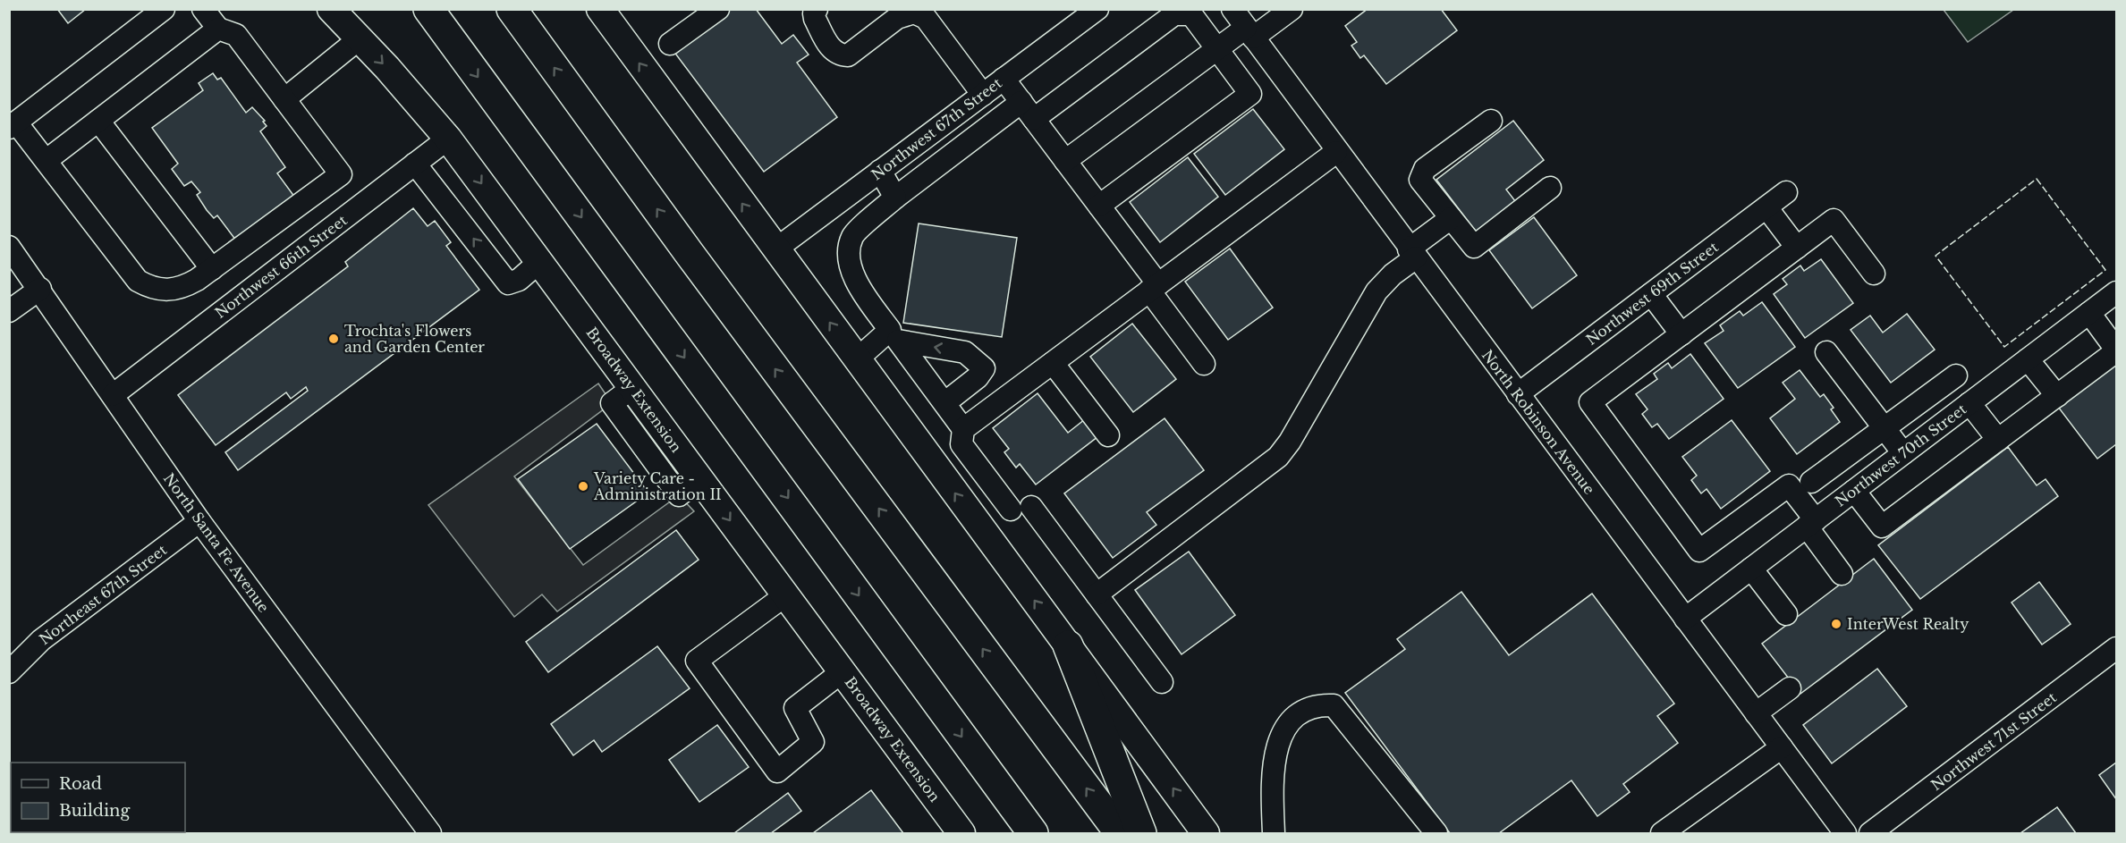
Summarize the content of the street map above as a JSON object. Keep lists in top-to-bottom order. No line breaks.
{"streets":{"main road":["Broadway Extension"],"street":["Northwest 67th Street","Northwest 66th Street","Northwest 69th Street","North Robinson Avenue","Northwest 70th Street","North Santa Fe Avenue","Northeast 67th Street","Northwest 71st Street"]},"crossings":[["Northwest 66th Street","Broadway Extension"],["Northwest 66th Street","North Santa Fe Avenue"],["Northwest 69th Street","North Robinson Avenue"],["North Robinson Avenue","Northwest 70th Street"],["North Santa Fe Avenue","Northeast 67th Street"]],"places":["Trochta's Flowers and Garden Center","Variety Care - Administration II","InterWest Realty"],"legend":["Road","Building"]}
